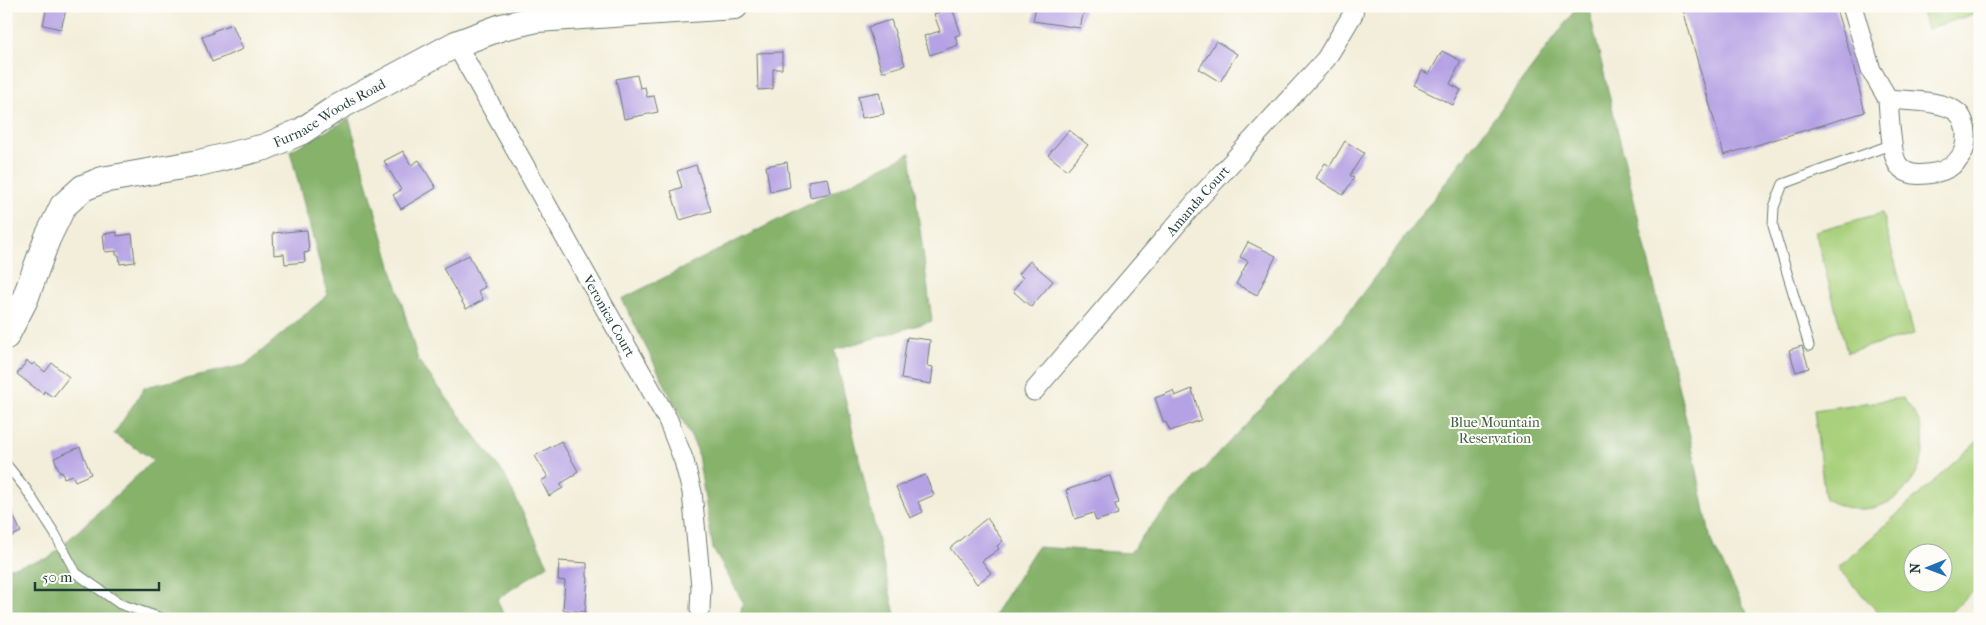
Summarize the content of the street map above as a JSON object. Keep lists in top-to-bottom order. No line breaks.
{"streets":{"street":["Furnace Woods Road","Amanda Court","Veronica Court"]},"crossings":[["Furnace Woods Road","Veronica Court"]],"parks":["Blue Mountain Reservation"],"scale_bar":"50 m","north":"left"}
